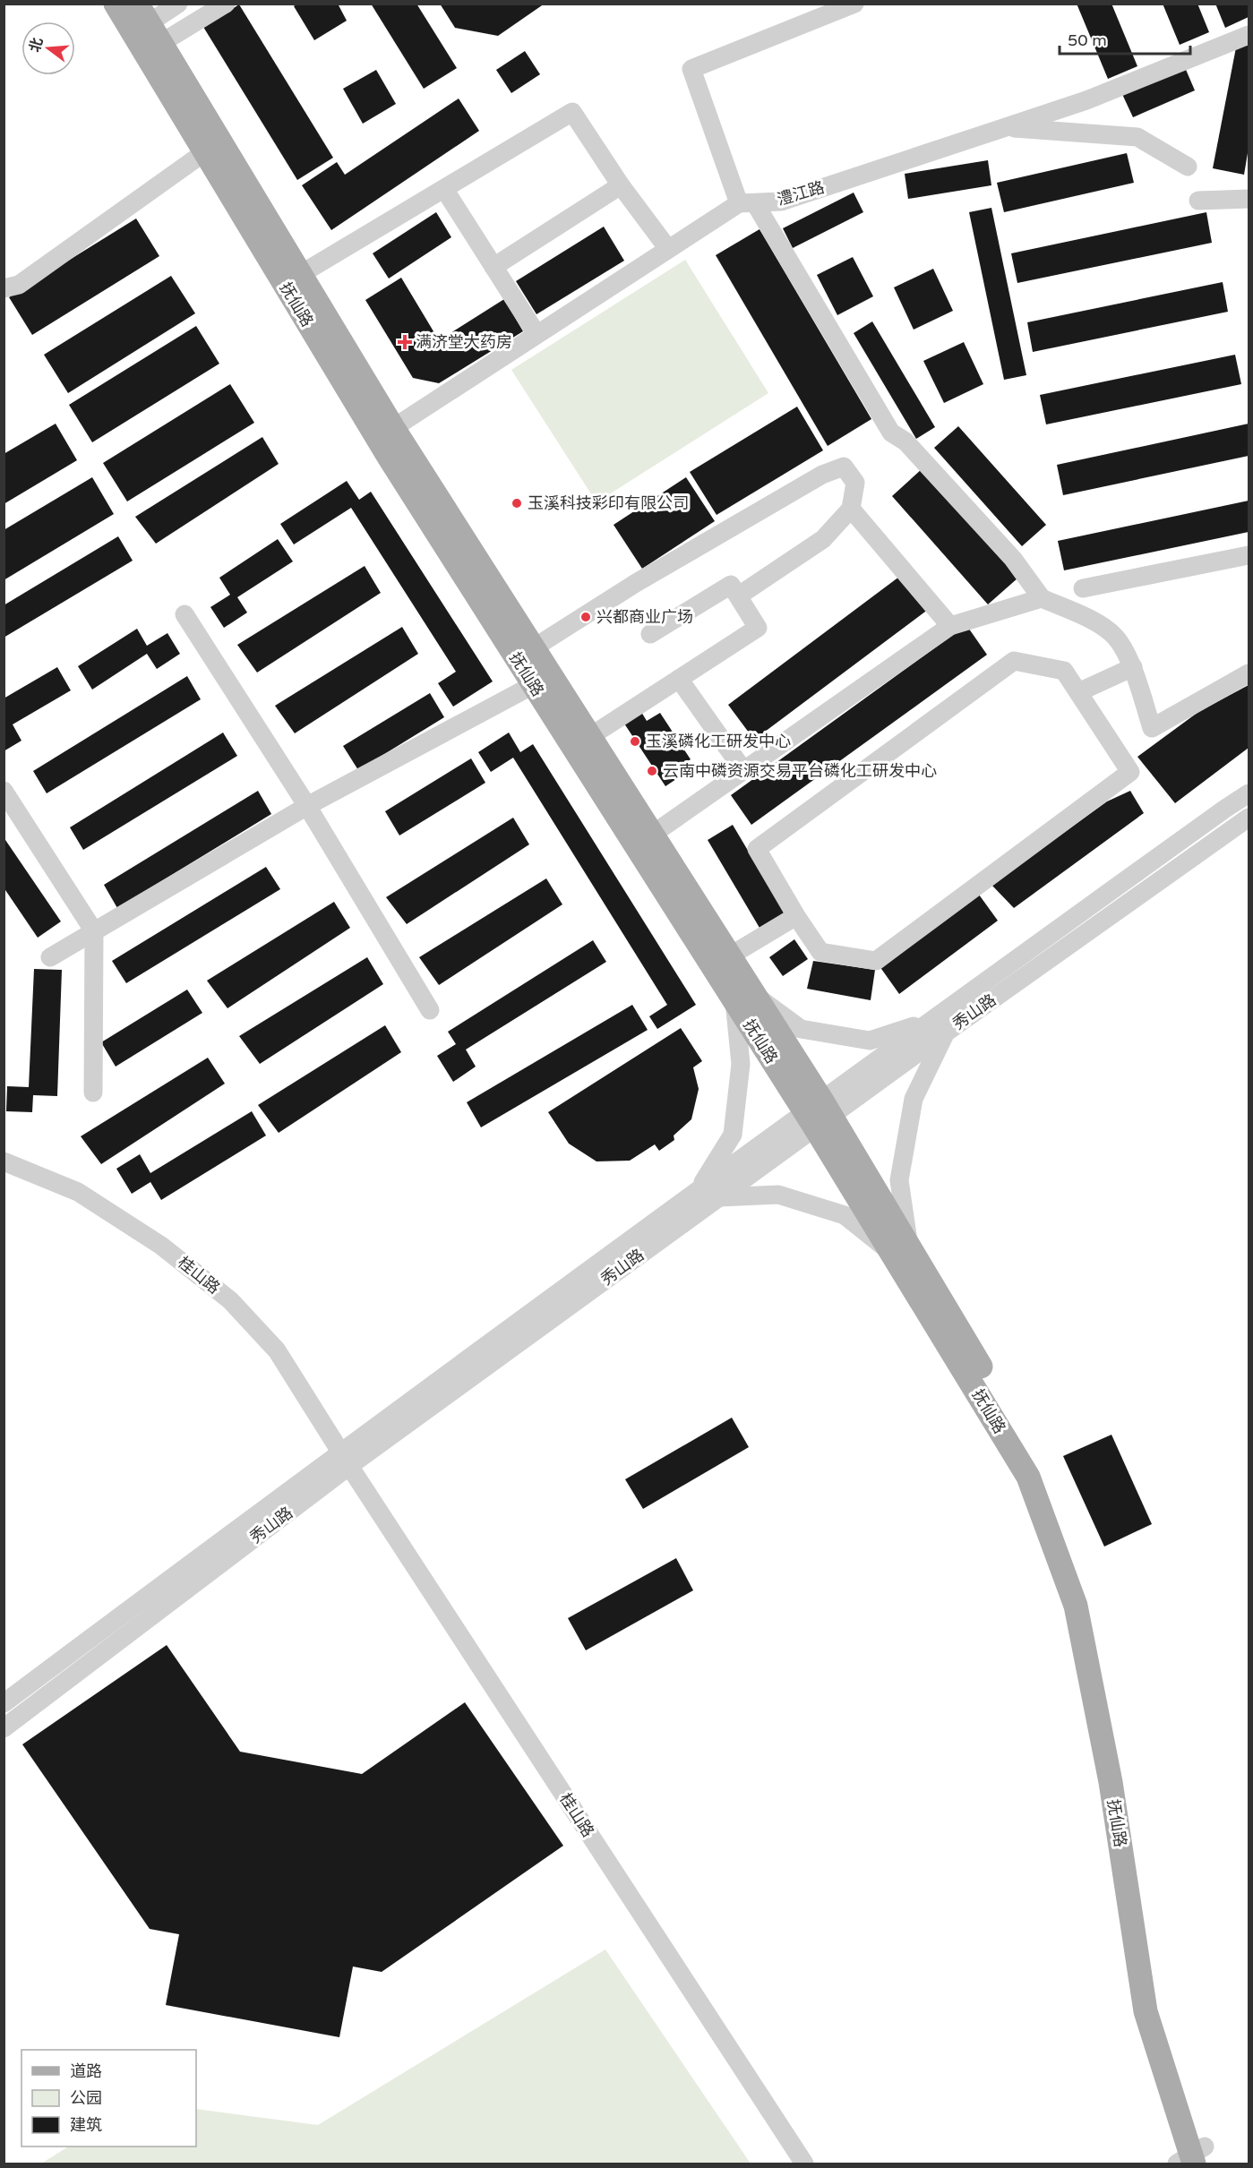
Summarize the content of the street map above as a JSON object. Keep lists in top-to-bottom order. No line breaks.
{"streets":{"main road":["抚仙路"],"street":["澧江路","秀山路","桂山路"]},"crossings":[["抚仙路","秀山路"],["秀山路","桂山路"]],"places":{"health":["满济堂大药房"],"other":["玉溪科技彩印有限公司","兴都商业广场","玉溪磷化工研发中心","云南中磷资源交易平台磷化工研发中心"]},"legend":["道路","公园","建筑"],"scale_bar":"50 m","north":"left"}
